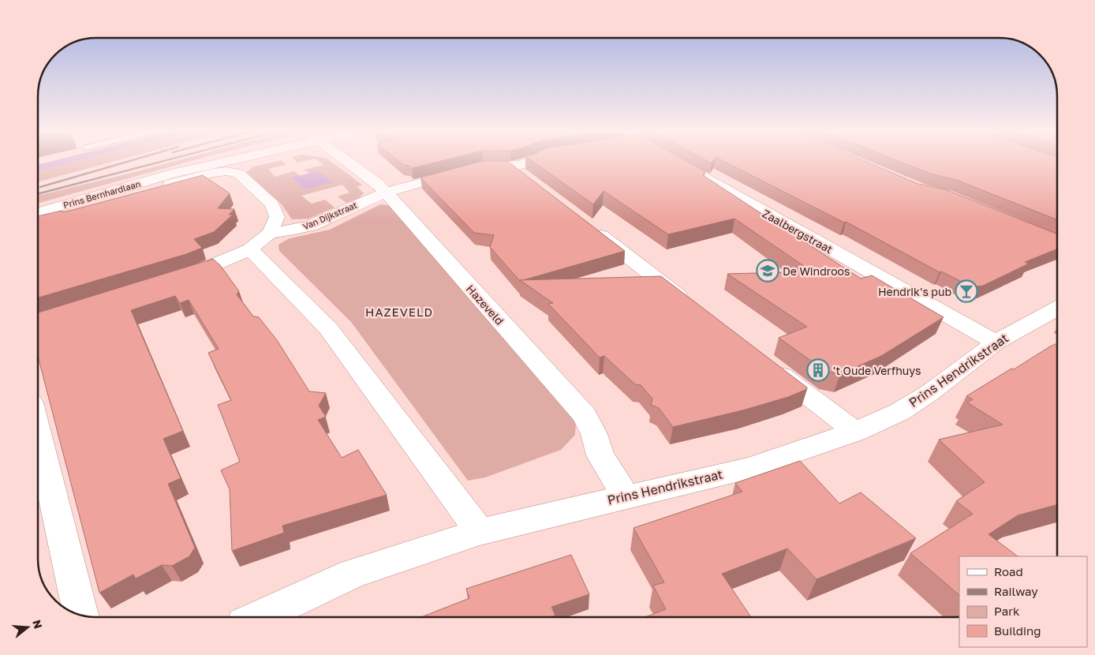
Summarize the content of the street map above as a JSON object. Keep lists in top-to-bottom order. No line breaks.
{"streets":{"street":["Prins Bernhardlaan","Van Dijkstraat","Zaalbergstraat","Hazeveld","Prins Hendrikstraat"]},"crossings":[["Van Dijkstraat","Hazeveld"],["Zaalbergstraat","Prins Hendrikstraat"],["Hazeveld","Prins Hendrikstraat"]],"districts":["HAZEVELD"],"places":{"school or university":["De Windroos"],"bar":["Hendrik's pub"],"building":["'t Oude Verfhuys"]},"legend":["Road","Railway","Park","Building"],"north":"right"}
